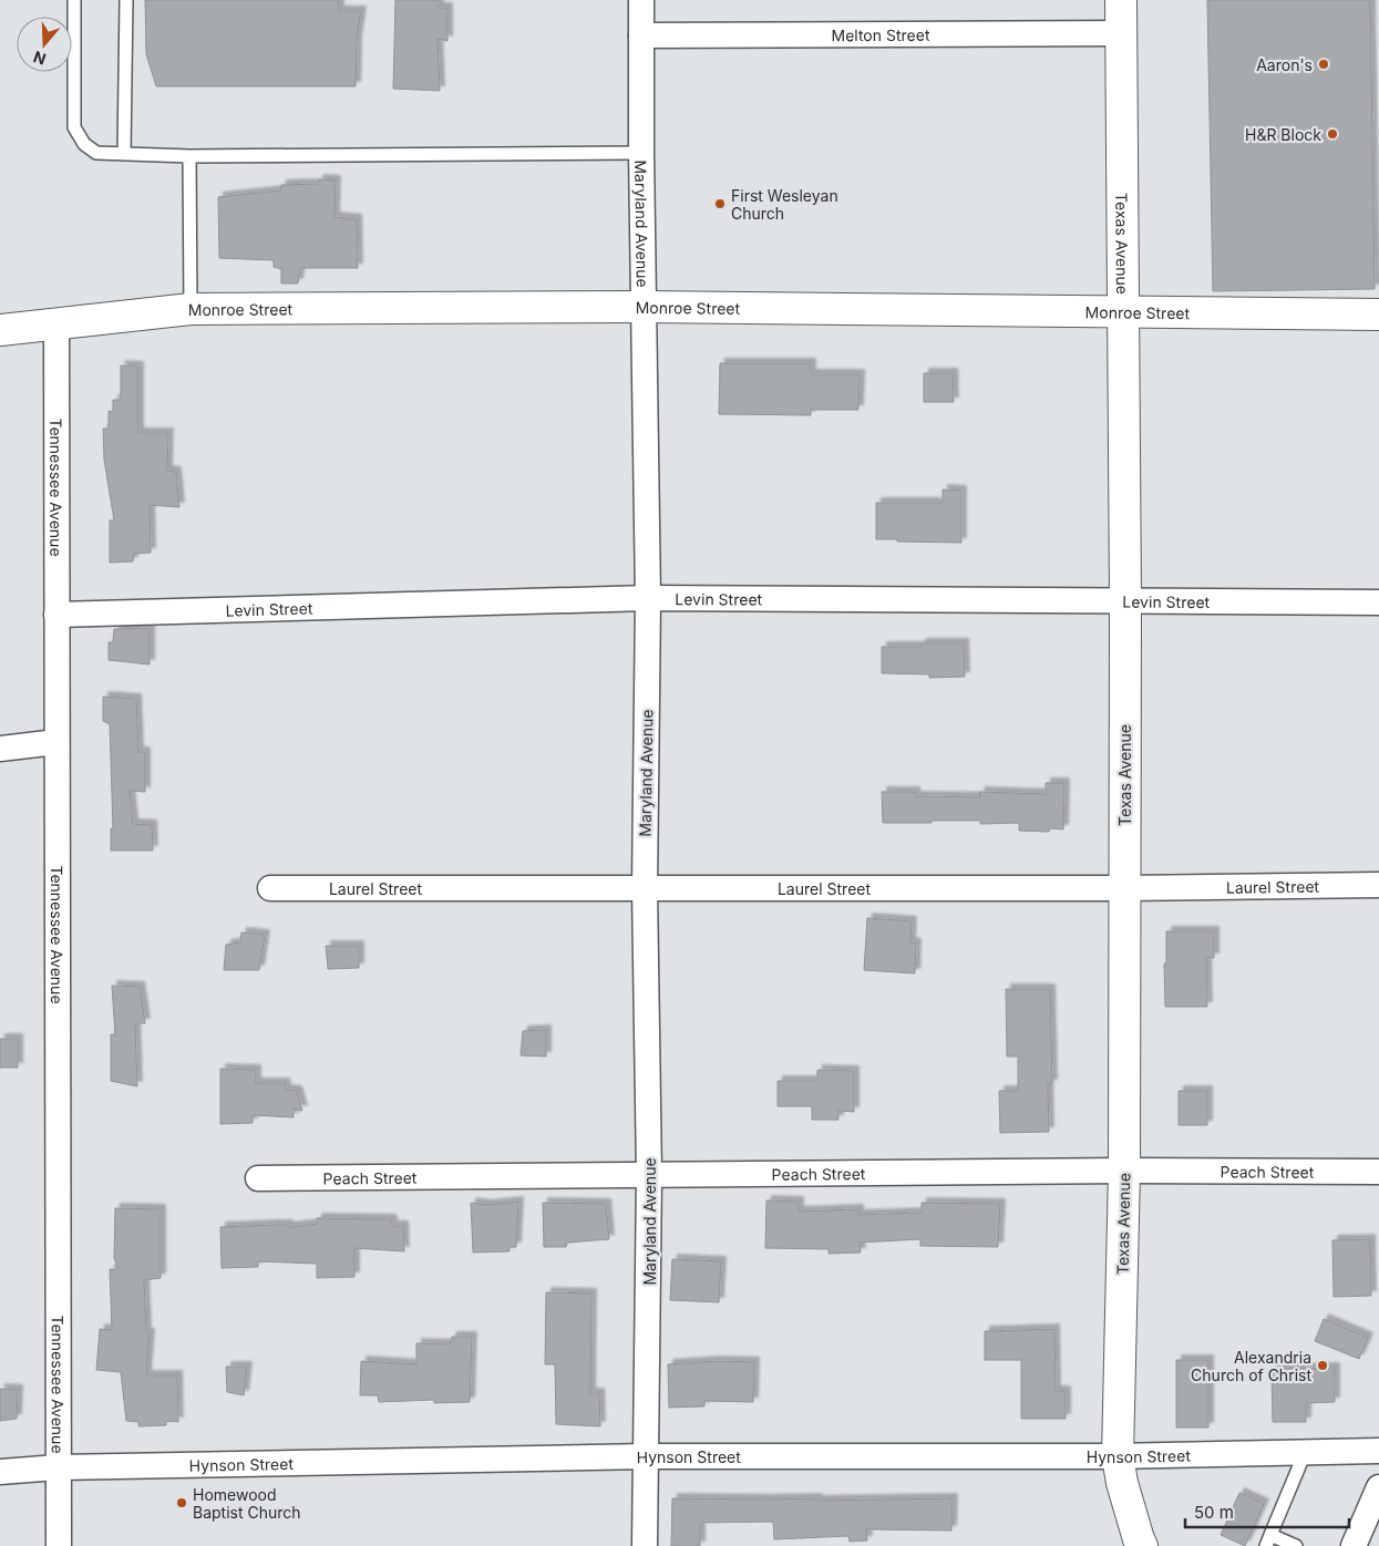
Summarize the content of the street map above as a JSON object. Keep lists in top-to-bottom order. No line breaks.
{"streets":{"street":["Melton Street","Maryland Avenue","Texas Avenue","Monroe Street","Tennessee Avenue","Levin Street","Laurel Street","Peach Street","Hynson Street"]},"crossings":[["Melton Street","Maryland Avenue"],["Melton Street","Texas Avenue"],["Maryland Avenue","Monroe Street"],["Maryland Avenue","Levin Street"],["Maryland Avenue","Laurel Street"],["Maryland Avenue","Peach Street"],["Maryland Avenue","Hynson Street"],["Texas Avenue","Monroe Street"],["Texas Avenue","Levin Street"],["Texas Avenue","Laurel Street"],["Texas Avenue","Peach Street"],["Texas Avenue","Hynson Street"],["Monroe Street","Tennessee Avenue"],["Tennessee Avenue","Levin Street"],["Tennessee Avenue","Hynson Street"]],"places":["Aaron's","H&R Block","First Wesleyan Church","Alexandria Church of Christ","Homewood Baptist Church"],"scale_bar":"50 m","north":"bottom"}
